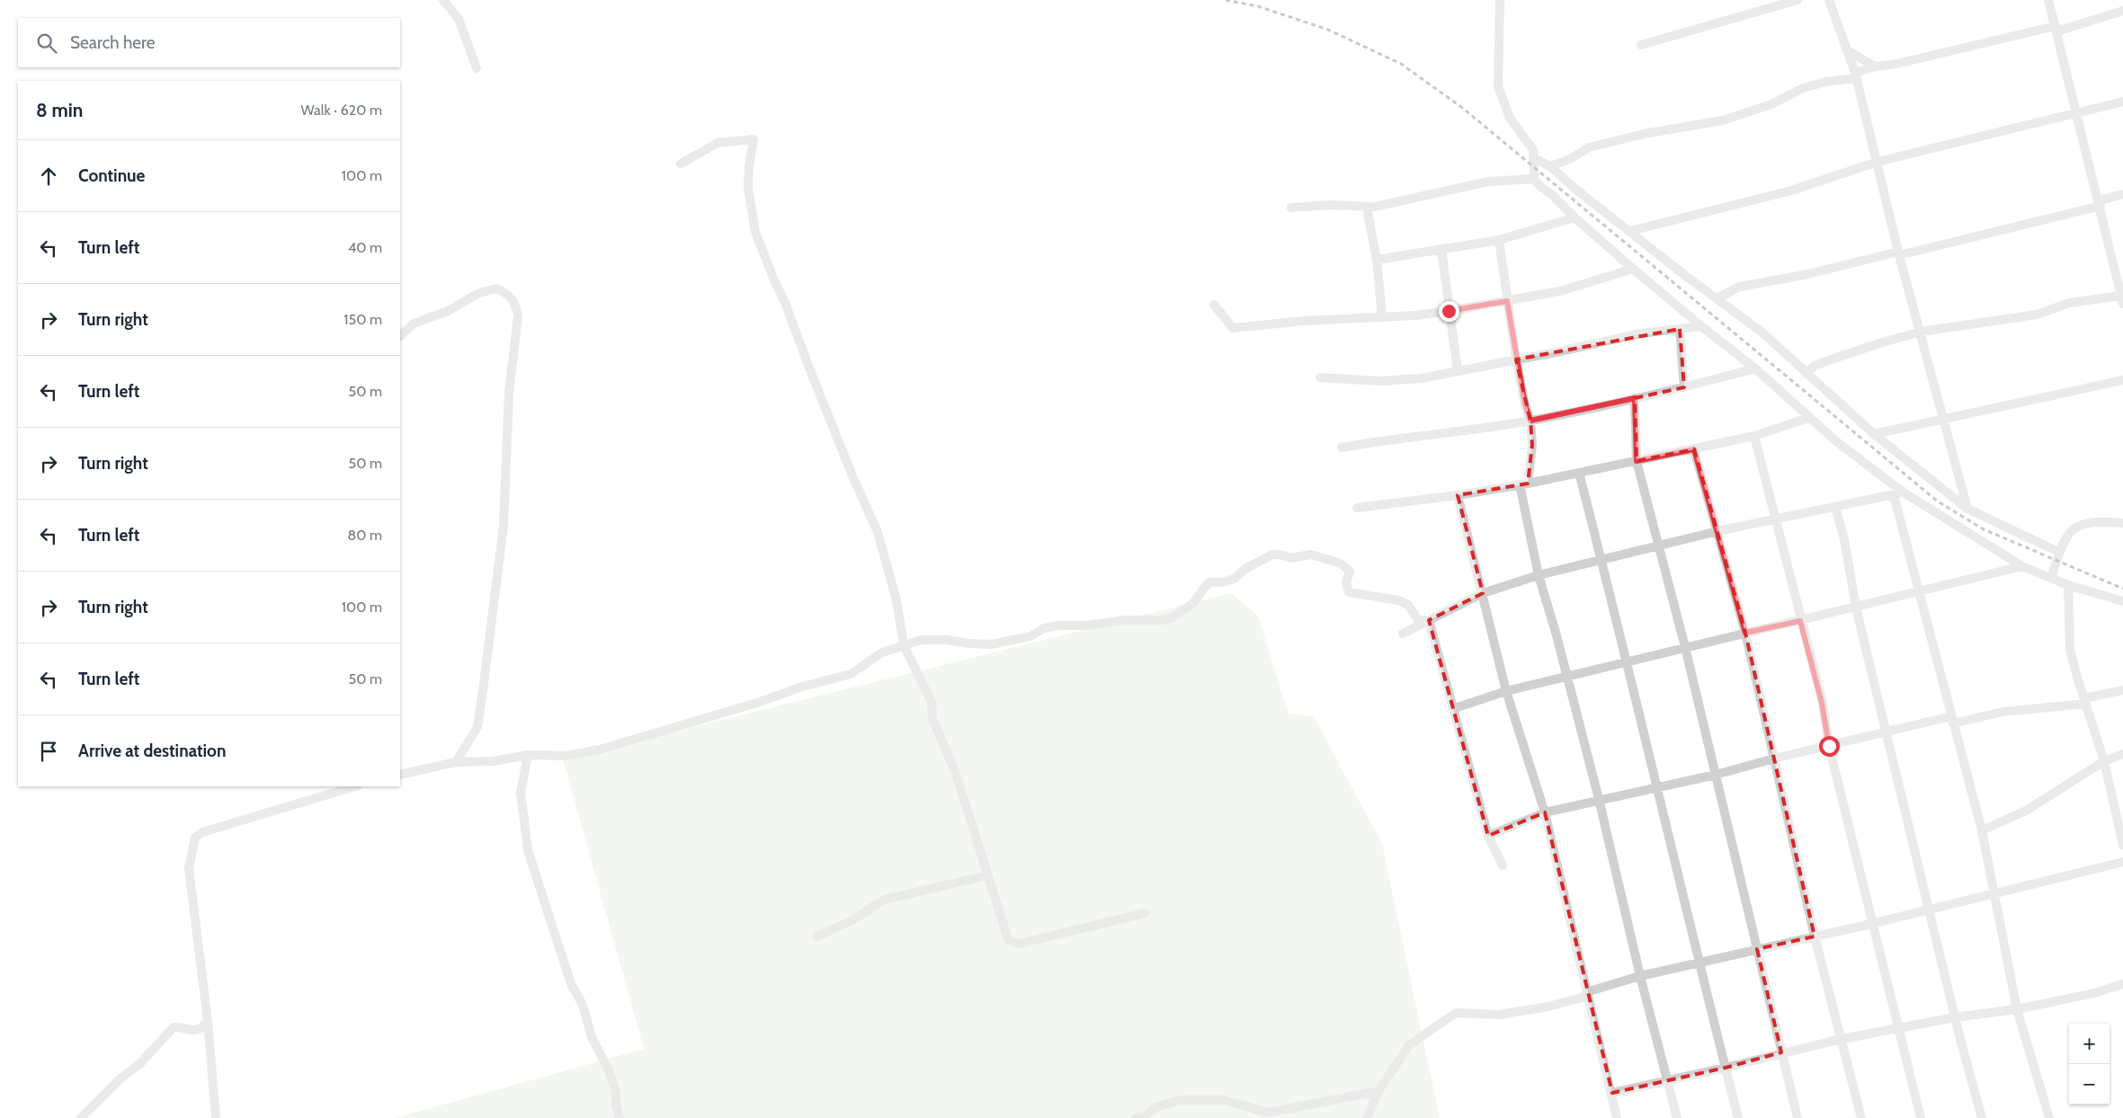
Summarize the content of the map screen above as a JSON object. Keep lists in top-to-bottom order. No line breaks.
{"page":{"search":"Search here","heading":["8 min","Walk · 620 m"],"list":[["Continue","100 m"],["Turn left","40 m"],["Turn right","150 m"],["Turn left","50 m"],["Turn right","50 m"],["Turn left","80 m"],["Turn right","100 m"],["Turn left","50 m"],"Arrive at destination"],"map_buttons":["+","−"]}}
